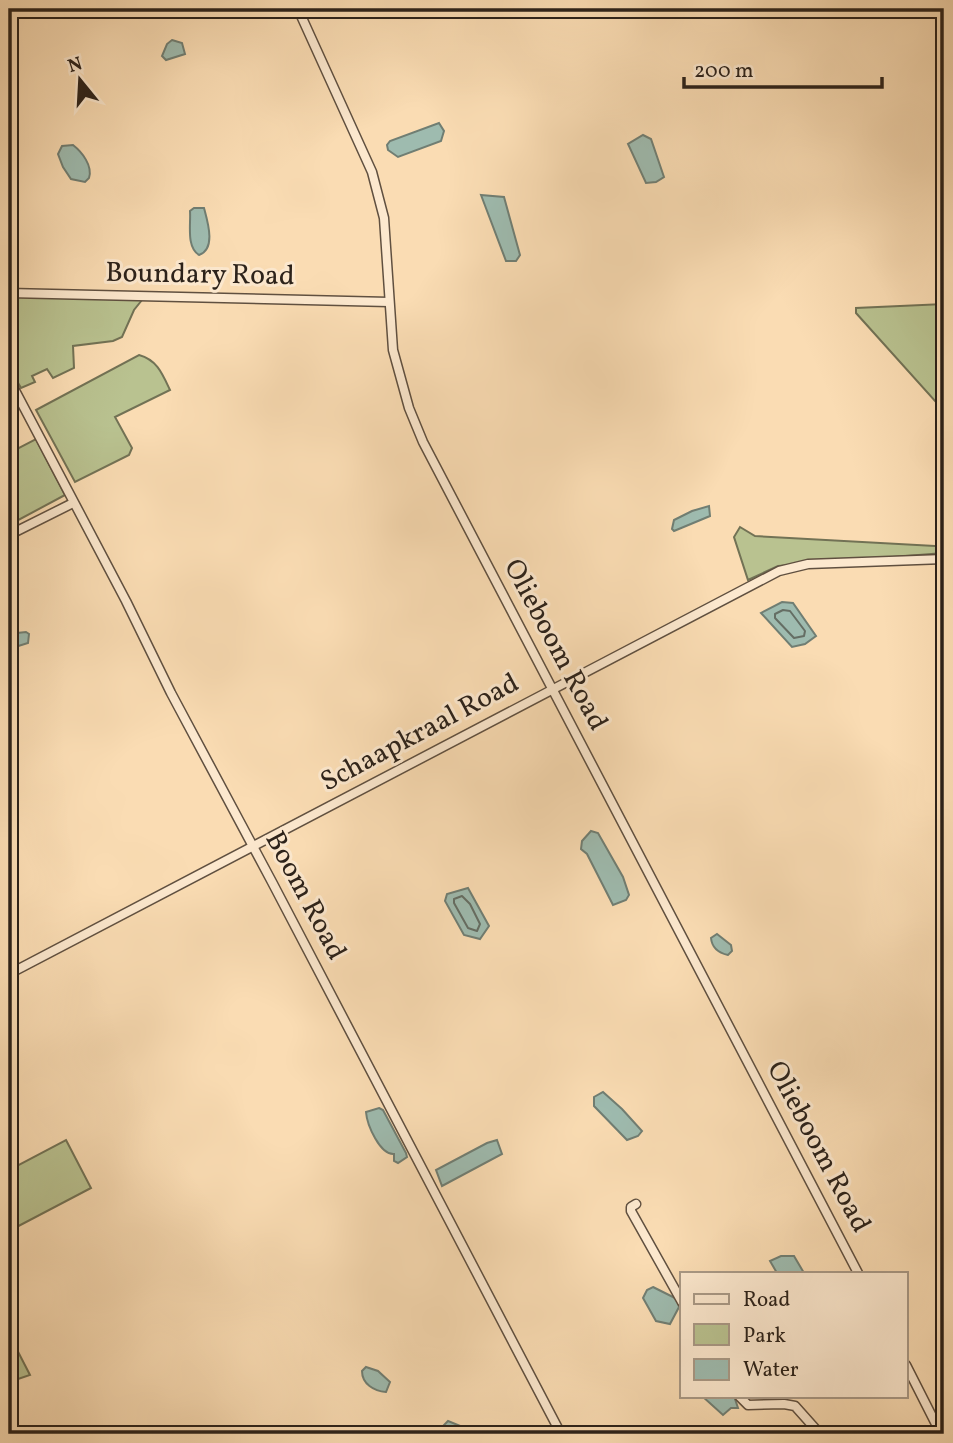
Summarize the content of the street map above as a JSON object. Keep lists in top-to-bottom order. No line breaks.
{"streets":{"street":["Boundary Road","Olieboom Road","Schaapkraal Road","Boom Road"]},"crossings":[["Boundary Road","Olieboom Road"],["Olieboom Road","Schaapkraal Road"],["Schaapkraal Road","Boom Road"]],"legend":["Road","Park","Water"],"scale_bar":"200 m","north":"top"}
